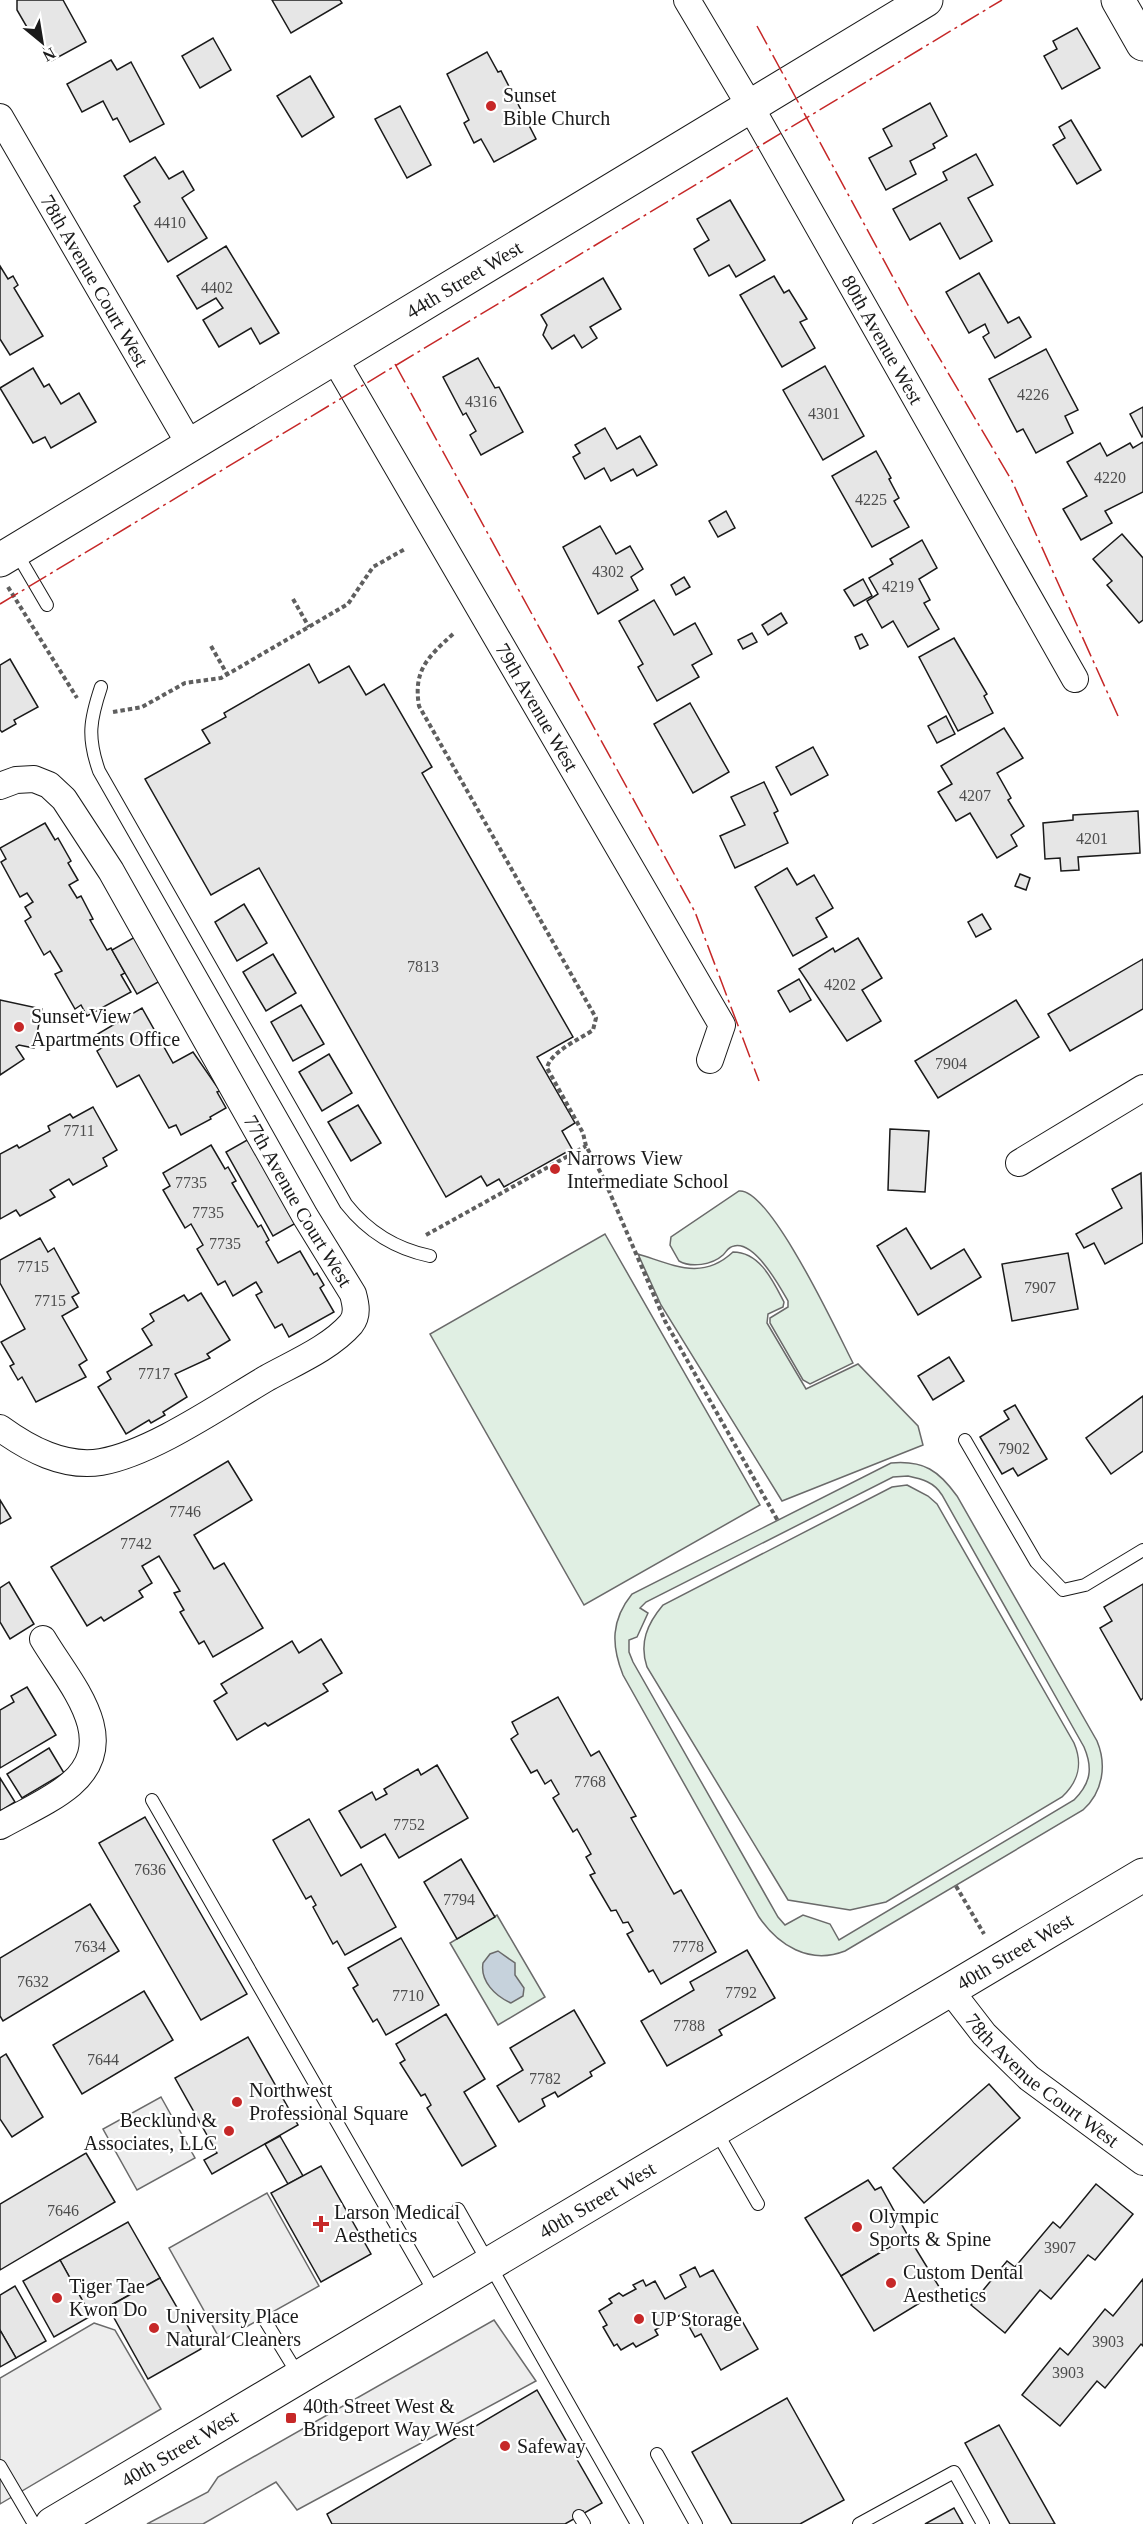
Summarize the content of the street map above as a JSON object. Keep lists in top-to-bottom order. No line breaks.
{"streets":{"street":["44th Street West","78th Avenue Court West","80th Avenue West","79th Avenue West","77th Avenue Court West","40th Street West"]},"crossings":[["44th Street West","78th Avenue Court West"],["44th Street West","80th Avenue West"],["44th Street West","79th Avenue West"],["78th Avenue Court West","40th Street West"]],"places":{"other":["Sunset Bible Church","Sunset View Apartments Office","Narrows View Intermediate School","Northwest Professional Square","Becklund & Associates, LLC","Olympic Sports & Spine","Custom Dental Aesthetics","Tiger Tae Kwon Do","UP Storage","University Place Natural Cleaners","Safeway"],"health":["Larson Medical Aesthetics"],"transit":["40th Street West & Bridgeport Way West"]},"house_numbers":["4410","4402","4226","4316","4301","4220","4225","4302","4219","4207","4201","7813","4202","7904","7711","7735","7735","7735","7715","7907","7715","7717","7902","7746","7742","7768","7752","7636","7794","7634","7778","7632","7792","7710","7788","7644","7782","7646","3907","3903","3903"],"north":"bottom right"}
